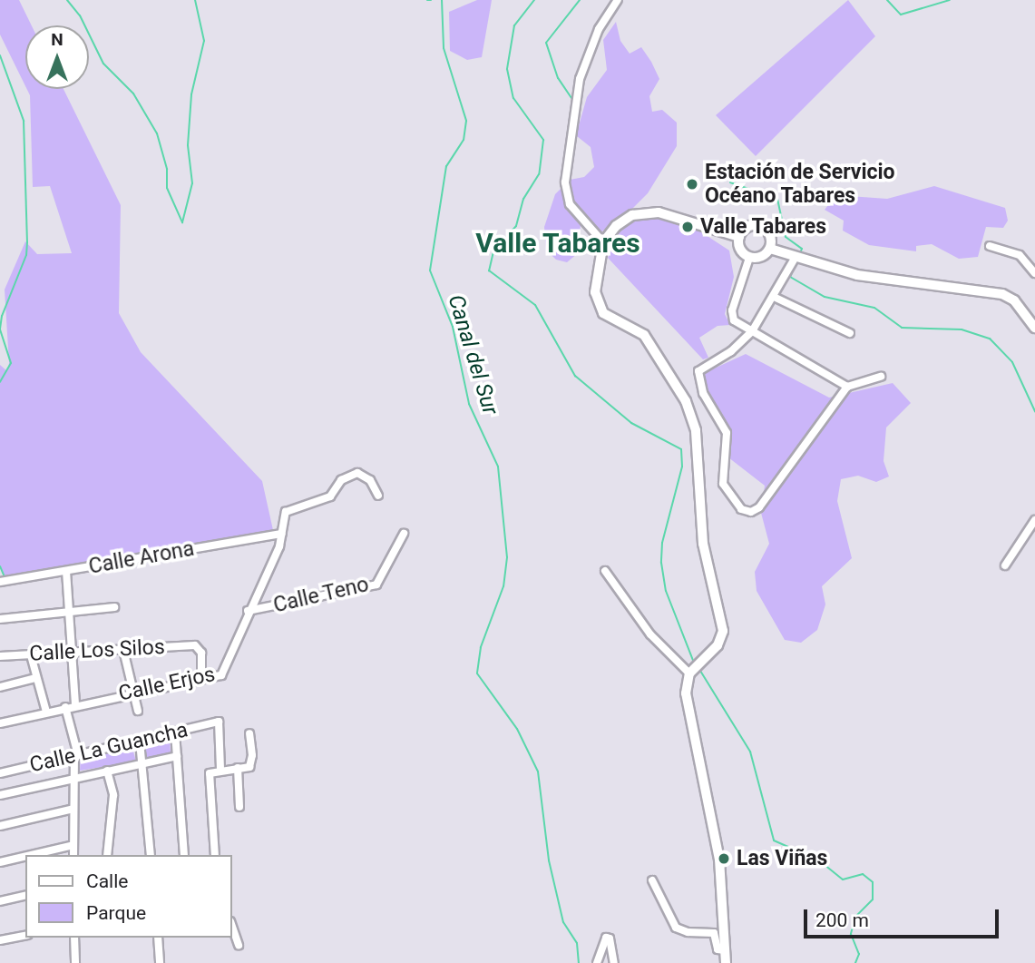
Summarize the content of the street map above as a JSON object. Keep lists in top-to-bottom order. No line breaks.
{"streets":{"street":["Calle Arona","Calle Teno","Calle Los Silos","Calle Erjos","Calle La Guancha"]},"crossings":[["Calle Arona","Calle Erjos"],["Calle Teno","Calle Erjos"],["Calle Los Silos","Calle Erjos"]],"districts":["Valle Tabares"],"water":["Canal del Sur"],"places":["Estación de Servicio Océano Tabares","Valle Tabares","Las Viñas"],"legend":["Calle","Parque"],"scale_bar":"200 m","north":"top"}
